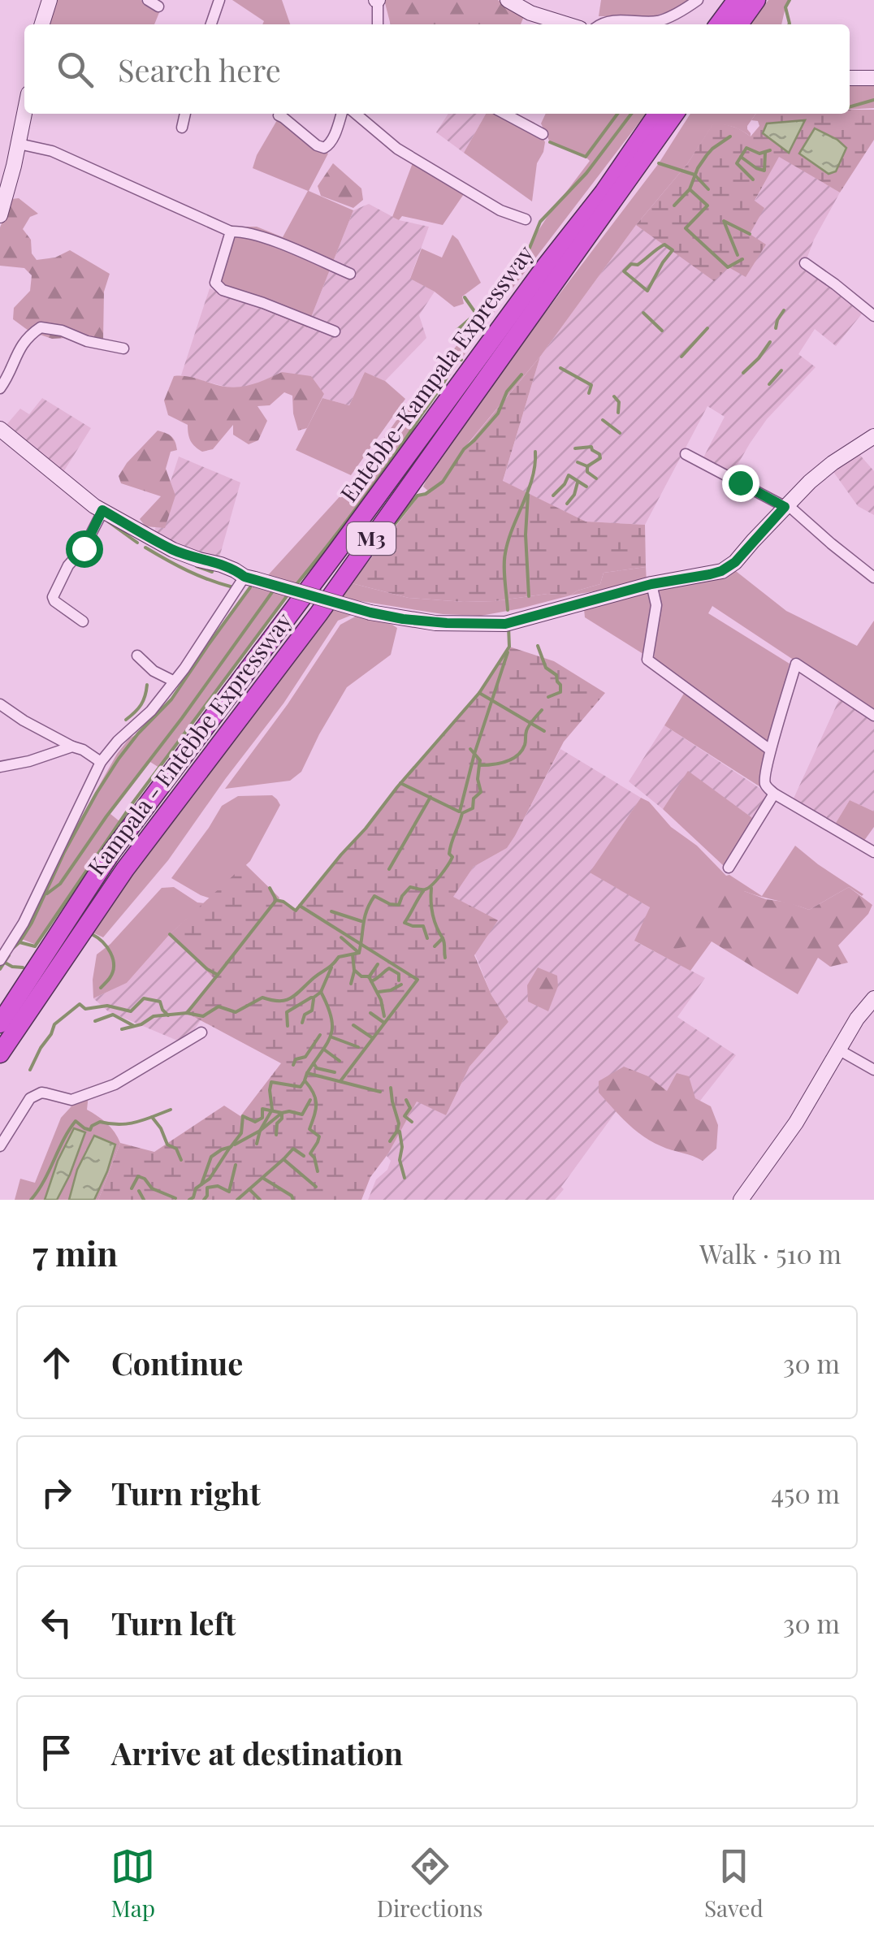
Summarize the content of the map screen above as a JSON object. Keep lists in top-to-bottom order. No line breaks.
{"streets":{"highway":["Entebbe-Kampala Expressway","M3","Kampala - Entebbe Expressway"]},"page":{"search":"Search here","heading":["7 min","Walk · 510 m"],"list":[["Continue","30 m"],["Turn right","450 m"],["Turn left","30 m"],"Arrive at destination"],"nav":["Map","Directions","Saved"]}}
